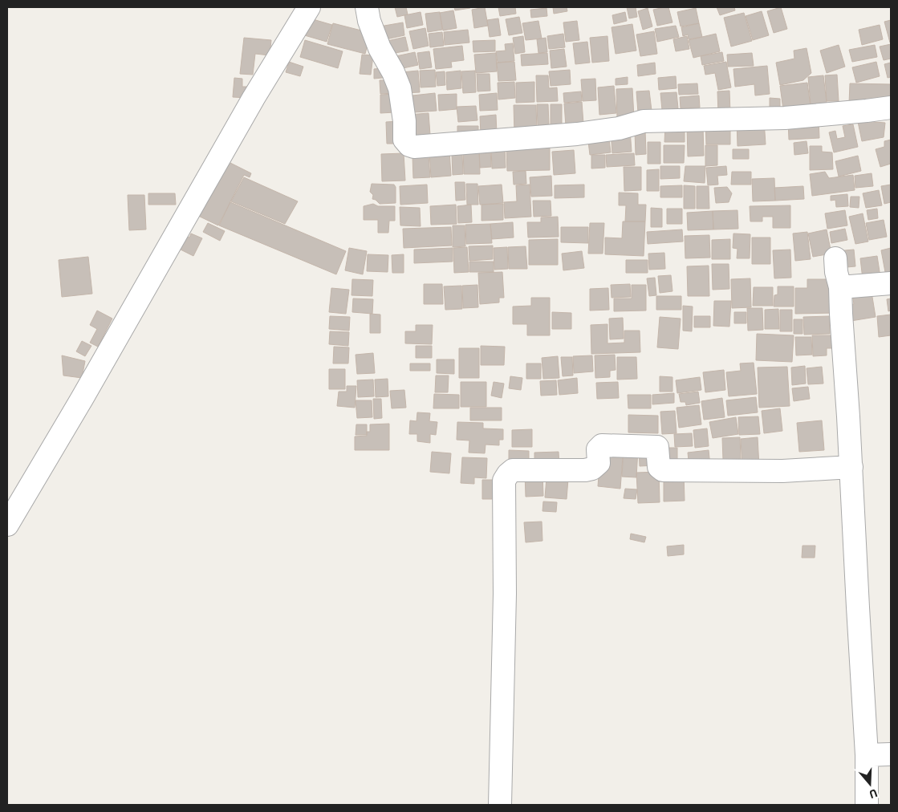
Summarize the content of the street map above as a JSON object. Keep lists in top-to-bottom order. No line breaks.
{"north":"bottom"}
